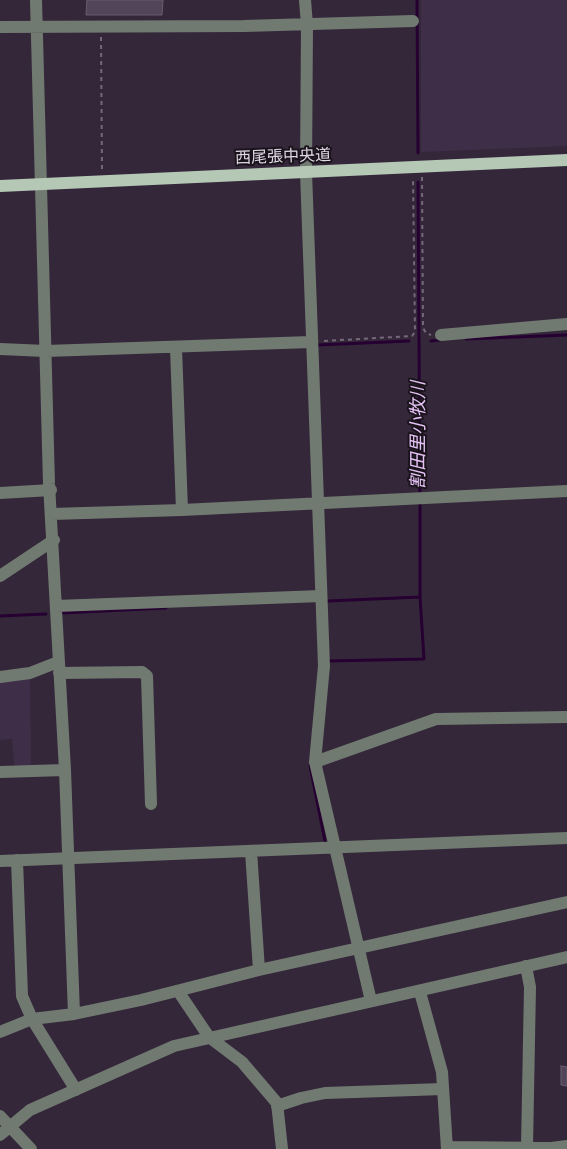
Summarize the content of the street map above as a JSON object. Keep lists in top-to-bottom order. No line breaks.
{"streets":{"main road":["西尾張中央道"]},"water":["割田里小牧川"]}
